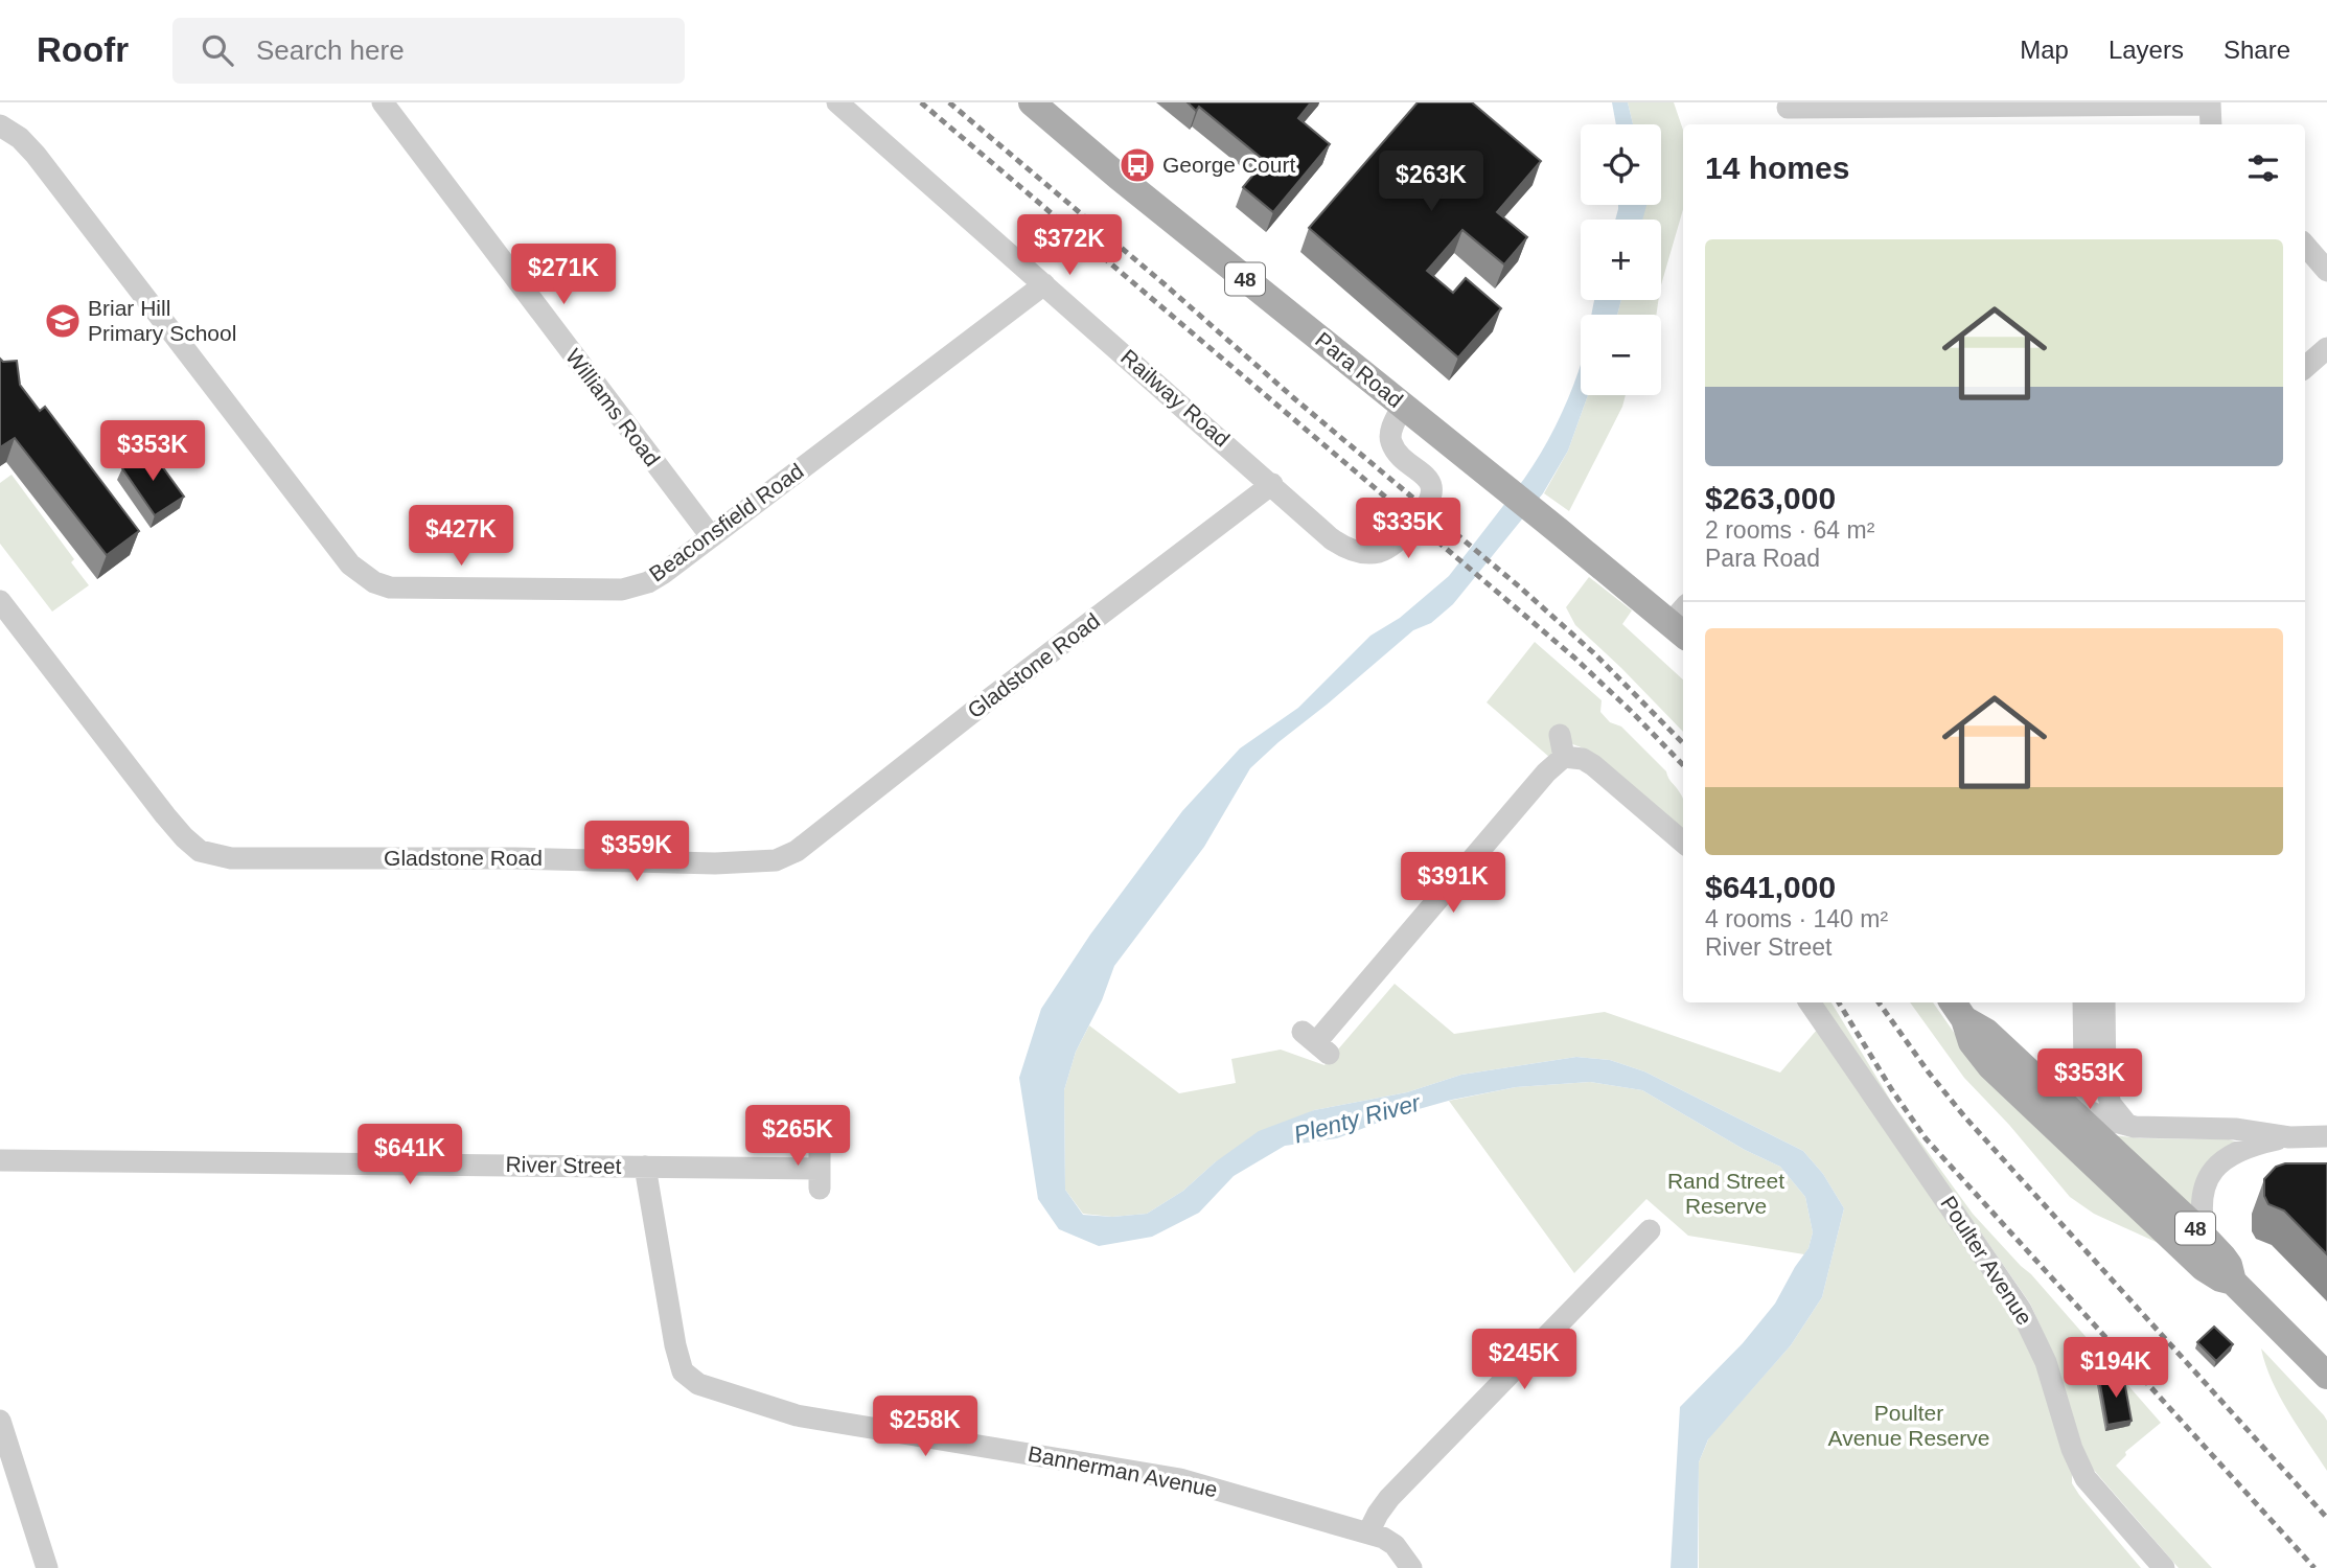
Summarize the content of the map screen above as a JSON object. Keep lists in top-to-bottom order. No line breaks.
{"streets":{"main road":["48","Para Road"],"street":["Railway Road","Williams Road","Beaconsfield Road","Gladstone Road","River Street","Poulter Avenue","Bannerman Avenue"]},"crossings":[["Para Road","Railway Road"],["Railway Road","Beaconsfield Road"],["Railway Road","Gladstone Road"],["Williams Road","Beaconsfield Road"],["River Street","Bannerman Avenue"]],"water":["Plenty River"],"parks":["Rand Street Reserve","Poulter Avenue Reserve"],"places":{"bus stop":["George Court"],"school or university":["Briar Hill Primary School"]},"page":{"header":"Roofr","search":"Search here","nav":["Map","Layers","Share"],"map_buttons":["+","−"],"heading":"14 homes","price":["$263K","$372K","$271K","$353K","$335K","$427K","$359K","$391K","$353K","$265K","$641K","$245K","$194K","$258K"],"list":[{"name":"$263,000","note":"2 rooms · 64 m² · Para Road"},{"name":"$641,000","note":"4 rooms · 140 m² · River Street"}]}}
